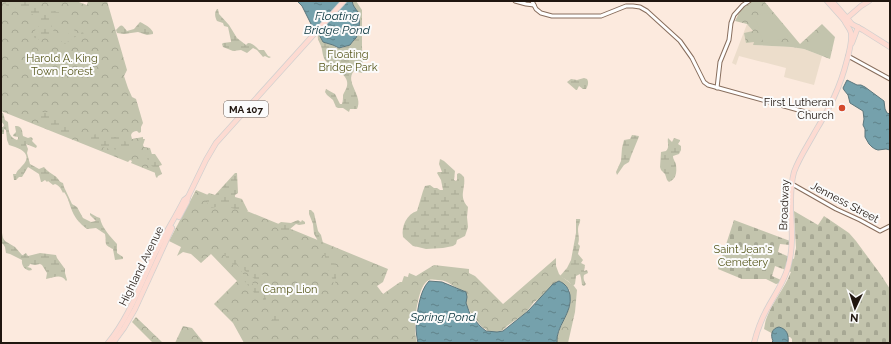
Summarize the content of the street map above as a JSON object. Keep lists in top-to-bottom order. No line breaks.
{"streets":{"main road":["MA 107","Broadway","Highland Avenue"],"street":["Jenness Street"]},"crossings":[["Jenness Street","Broadway"]],"water":["Floating Bridge Pond","Spring Pond"],"parks":["Floating Bridge Park","Harold A. King Town Forest","Saint Jean's Cemetery","Camp Lion"],"places":["First Lutheran Church"],"north":"bottom"}
